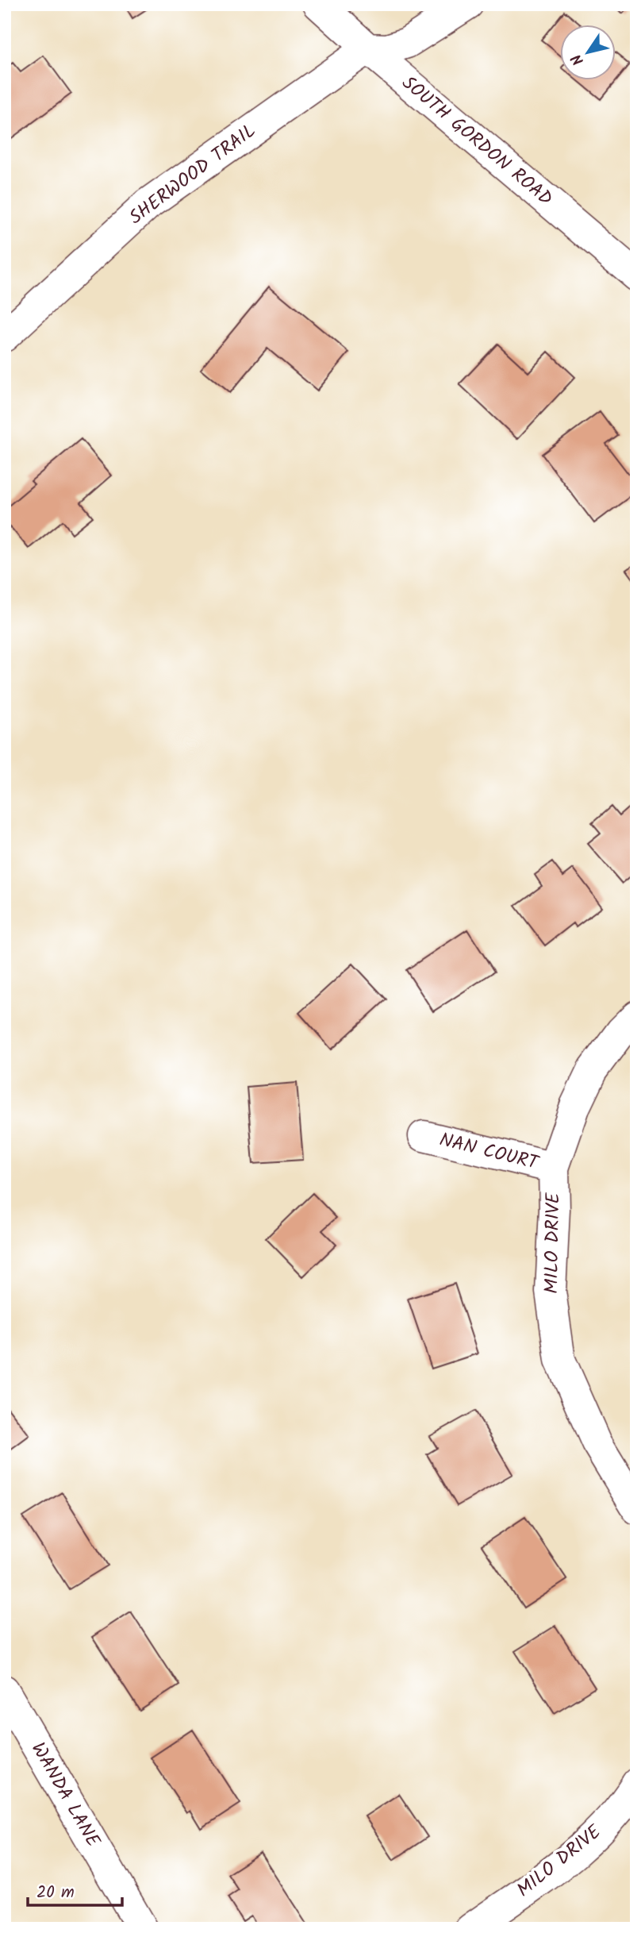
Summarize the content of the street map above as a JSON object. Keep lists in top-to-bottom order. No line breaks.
{"streets":{"street":["SOUTH GORDON ROAD","SHERWOOD TRAIL","NAN COURT","MILO DRIVE","WANDA LANE"]},"crossings":[["SOUTH GORDON ROAD","SHERWOOD TRAIL"],["NAN COURT","MILO DRIVE"]],"scale_bar":"20 m","north":"bottom left"}
